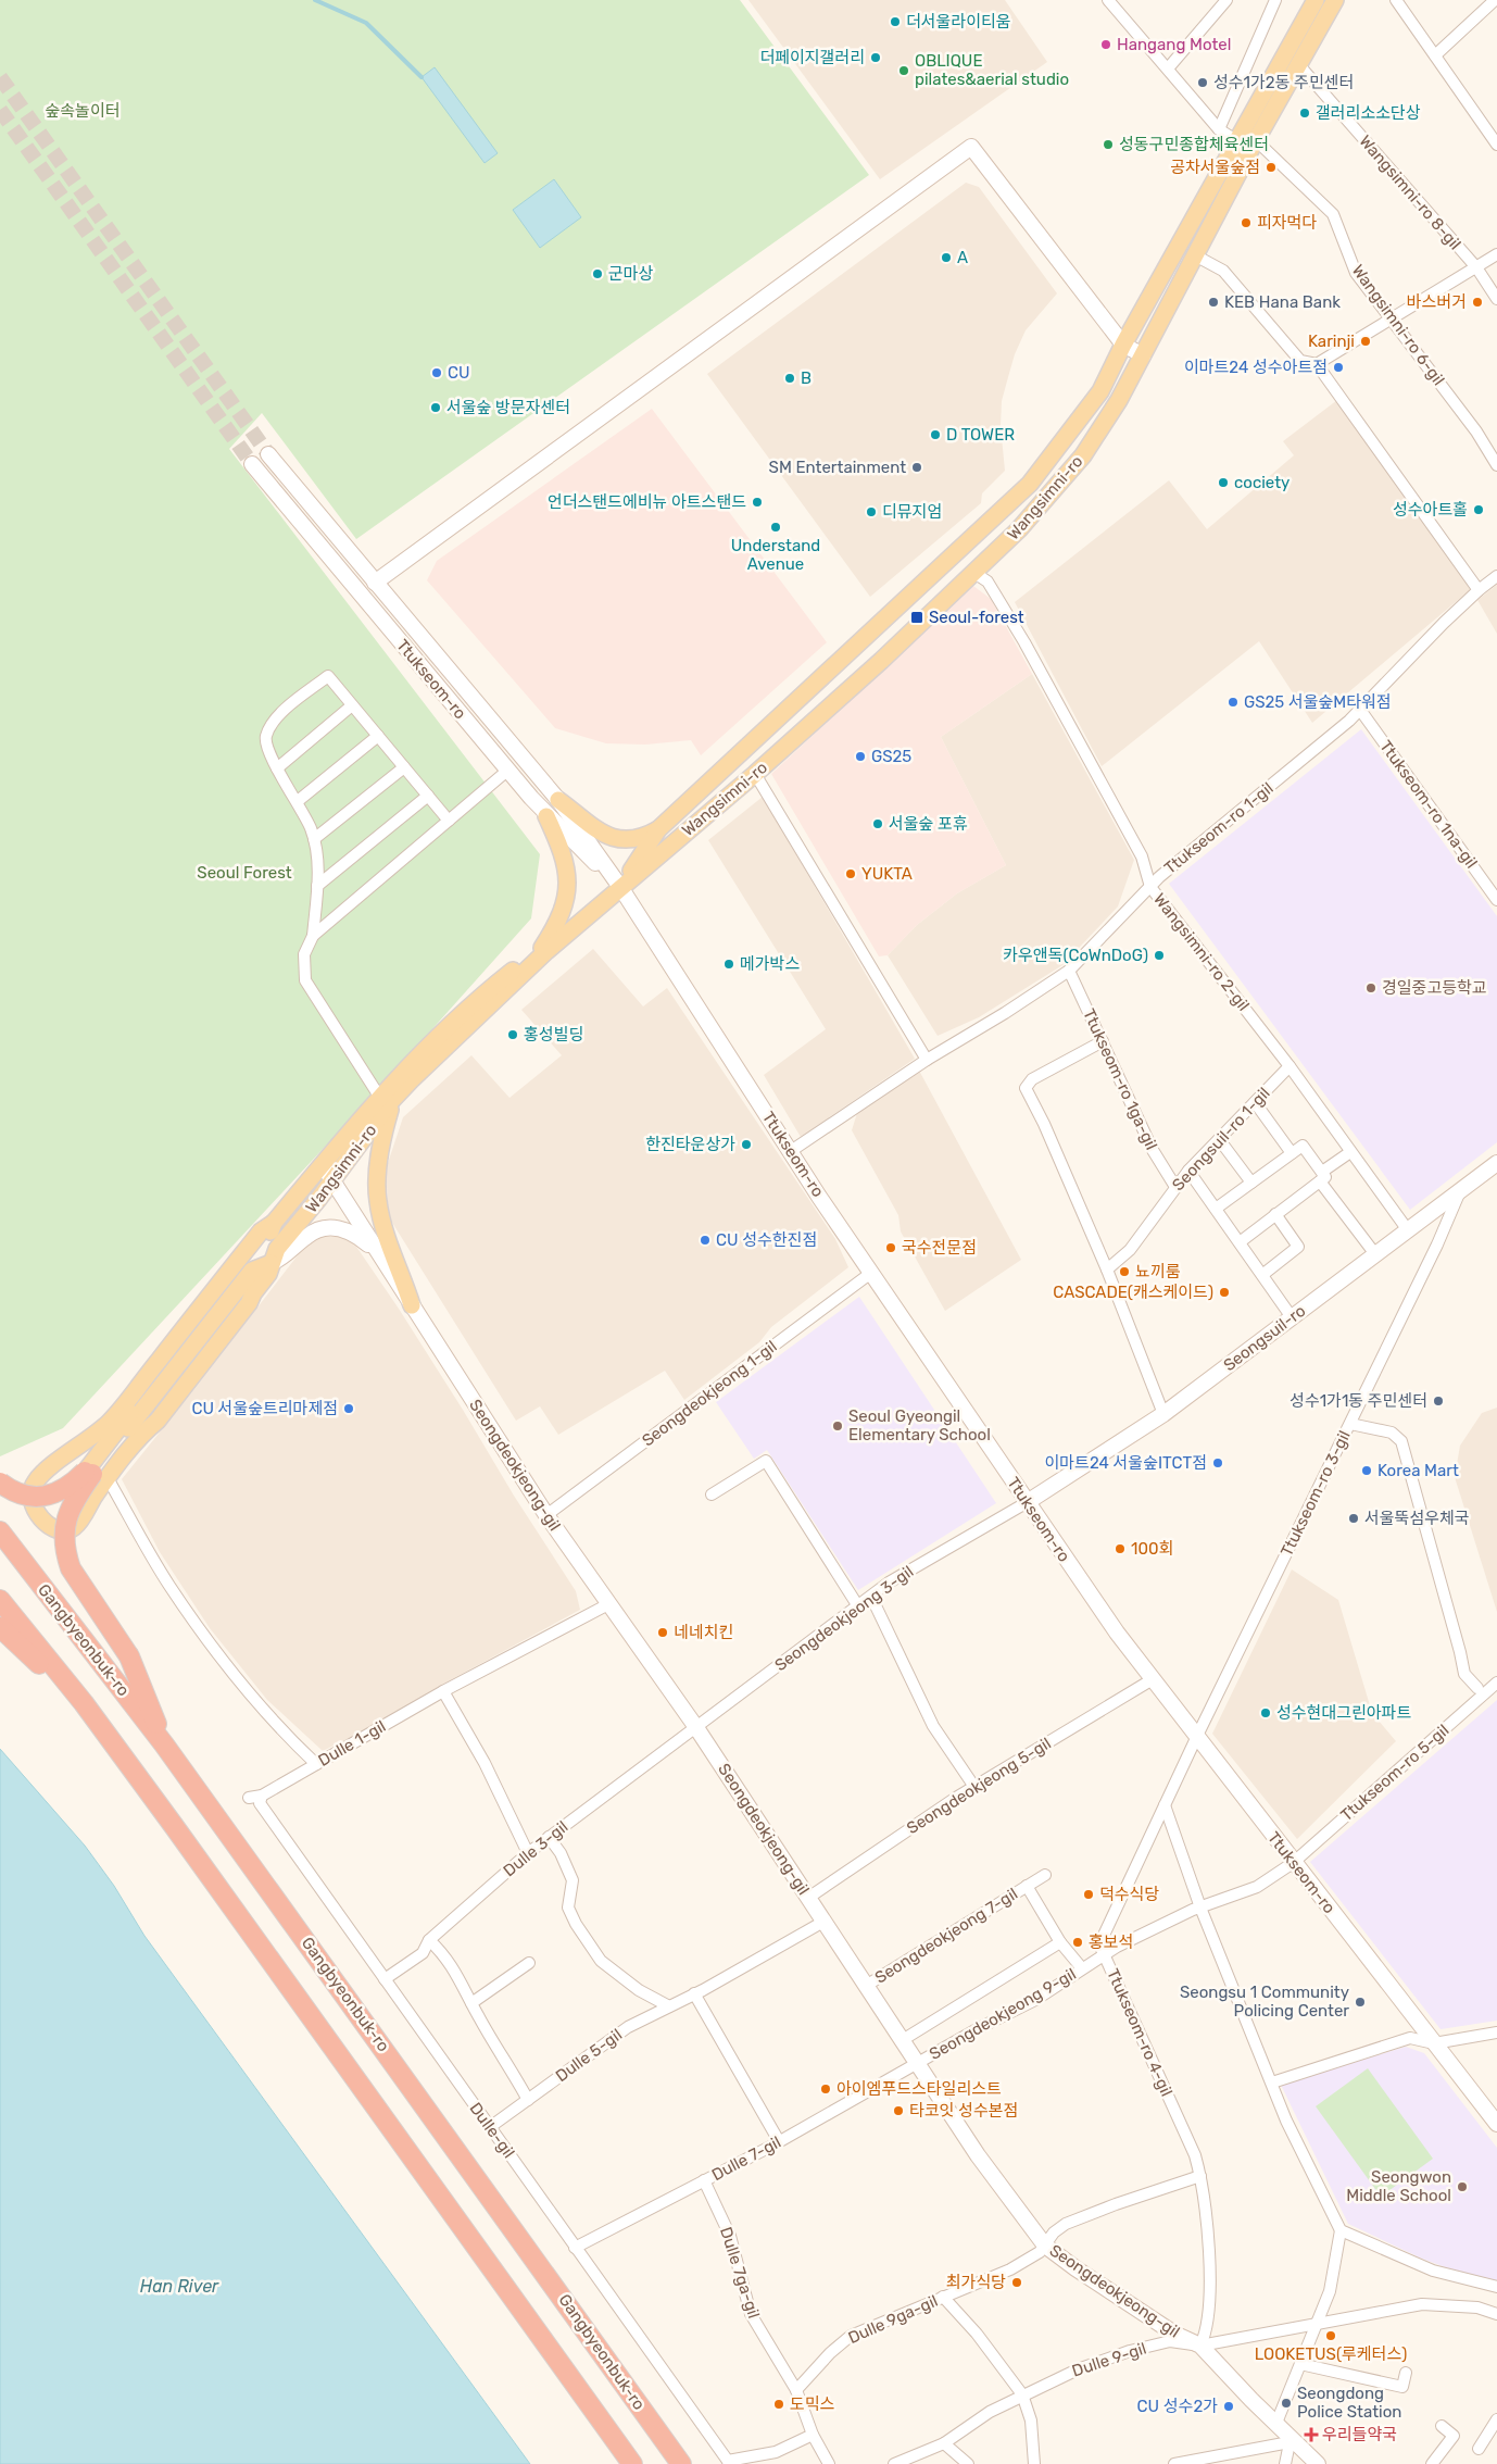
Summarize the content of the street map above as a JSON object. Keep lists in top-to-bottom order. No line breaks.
{"streets":{"highway":["Gangbyeonbuk-ro"],"main road":["Wangsimni-ro"],"street":["Wangsimni-ro 8-gil","Wangsimni-ro 6-gil","Ttukseom-ro","Ttukseom-ro 1na-gil","Ttukseom-ro 1-gil","Wangsimni-ro 2-gil","Ttukseom-ro 1ga-gil","Seongsuil-ro 1-gil","Seongsuil-ro","Seongdeokjeong 1-gil","Seongdeokjeong-gil","Ttukseom-ro 3-gil","Seongdeokjeong 3-gil","Dulle 1-gil","Ttukseom-ro 5-gil","Seongdeokjeong 5-gil","Dulle 3-gil","Seongdeokjeong 7-gil","Seongdeokjeong 9-gil","Ttukseom-ro 4-gil","Dulle 5-gil","Dulle-gil","Dulle 7-gil","Dulle 7ga-gil","Dulle 9ga-gil","Dulle 9-gil"]},"crossings":[["Wangsimni-ro 8-gil","Wangsimni-ro"],["Wangsimni-ro 6-gil","Wangsimni-ro"],["Wangsimni-ro","Ttukseom-ro"],["Wangsimni-ro","Wangsimni-ro 2-gil"],["Wangsimni-ro","Seongdeokjeong-gil"],["Ttukseom-ro","Ttukseom-ro 1-gil"],["Ttukseom-ro","Seongsuil-ro"],["Ttukseom-ro","Seongdeokjeong 1-gil"],["Ttukseom-ro","Ttukseom-ro 3-gil"],["Ttukseom-ro","Seongdeokjeong 3-gil"],["Ttukseom-ro","Ttukseom-ro 5-gil"],["Ttukseom-ro","Seongdeokjeong 5-gil"],["Ttukseom-ro","Seongdeokjeong 9-gil"],["Ttukseom-ro","Ttukseom-ro 4-gil"],["Ttukseom-ro 1na-gil","Ttukseom-ro 1-gil"],["Ttukseom-ro 1-gil","Wangsimni-ro 2-gil"],["Ttukseom-ro 1-gil","Ttukseom-ro 1ga-gil"],["Wangsimni-ro 2-gil","Seongsuil-ro 1-gil"],["Wangsimni-ro 2-gil","Seongsuil-ro"],["Ttukseom-ro 1ga-gil","Seongsuil-ro 1-gil"],["Seongsuil-ro","Ttukseom-ro 3-gil"],["Seongsuil-ro","Seongdeokjeong 3-gil"],["Seongdeokjeong 1-gil","Seongdeokjeong-gil"],["Seongdeokjeong-gil","Seongdeokjeong 3-gil"],["Seongdeokjeong-gil","Dulle 1-gil"],["Seongdeokjeong-gil","Seongdeokjeong 5-gil"],["Seongdeokjeong-gil","Dulle 3-gil"],["Seongdeokjeong-gil","Seongdeokjeong 7-gil"],["Seongdeokjeong-gil","Seongdeokjeong 9-gil"],["Seongdeokjeong-gil","Ttukseom-ro 4-gil"],["Seongdeokjeong-gil","Dulle 5-gil"],["Seongdeokjeong-gil","Dulle 7-gil"],["Seongdeokjeong-gil","Dulle 9ga-gil"],["Seongdeokjeong-gil","Dulle 9-gil"],["Ttukseom-ro 3-gil","Ttukseom-ro 4-gil"],["Seongdeokjeong 3-gil","Dulle 3-gil"],["Dulle 1-gil","Dulle-gil"],["Ttukseom-ro 5-gil","Seongdeokjeong 9-gil"],["Dulle 3-gil","Dulle-gil"],["Seongdeokjeong 7-gil","Seongdeokjeong 9-gil"],["Seongdeokjeong 9-gil","Ttukseom-ro 4-gil"],["Seongdeokjeong 9-gil","Dulle 7-gil"],["Ttukseom-ro 4-gil","Dulle 9ga-gil"],["Ttukseom-ro 4-gil","Dulle 9-gil"],["Dulle 5-gil","Dulle-gil"],["Dulle-gil","Dulle 7-gil"],["Dulle 7-gil","Dulle 7ga-gil"],["Dulle 7ga-gil","Dulle 9ga-gil"]],"water":["Han River"],"parks":["숲속놀이터","Seoul Forest"],"places":{"other":["더서울라이티움","Hangang Motel","더페이지갤러리","OBLIQUE pilates&aerial studio","성수1가2동 주민센터","갤러리소소단상","성동구민종합체육센터","공차서울숲점","피자먹다","A","군마상","KEB Hana Bank","바스버거","Karinji","이마트24 성수아트점","CU","B","서울숲 방문자센터","D TOWER","SM Entertainment","cociety","언더스탠드에비뉴 아트스탠드","성수아트홀","디뮤지엄","Understand Avenue","GS25 서울숲M타워점","GS25","서울숲 포휴","YUKTA","카우앤독(CoWnDoG)","메가박스","경일중고등학교","홍성빌딩","한진타운상가","CU 성수한진점","국수전문점","뇨끼룸","CASCADE(캐스케이드)","성수1가1동 주민센터","CU 서울숲트리마제점","Seoul Gyeongil Elementary School","이마트24 서울숲ITCT점","Korea Mart","서울뚝섬우체국","100회","네네치킨","성수현대그린아파트","덕수식당","홍보석","Seongsu 1 Community Policing Center","아이엠푸드스타일리스트","타코잇 성수본점","Seongwon Middle School","최가식당","LOOKETUS(루케터스)","Seongdong Police Station","도믹스","CU 성수2가"],"transit":["Seoul-forest"],"health":["우리들약국"]}}
